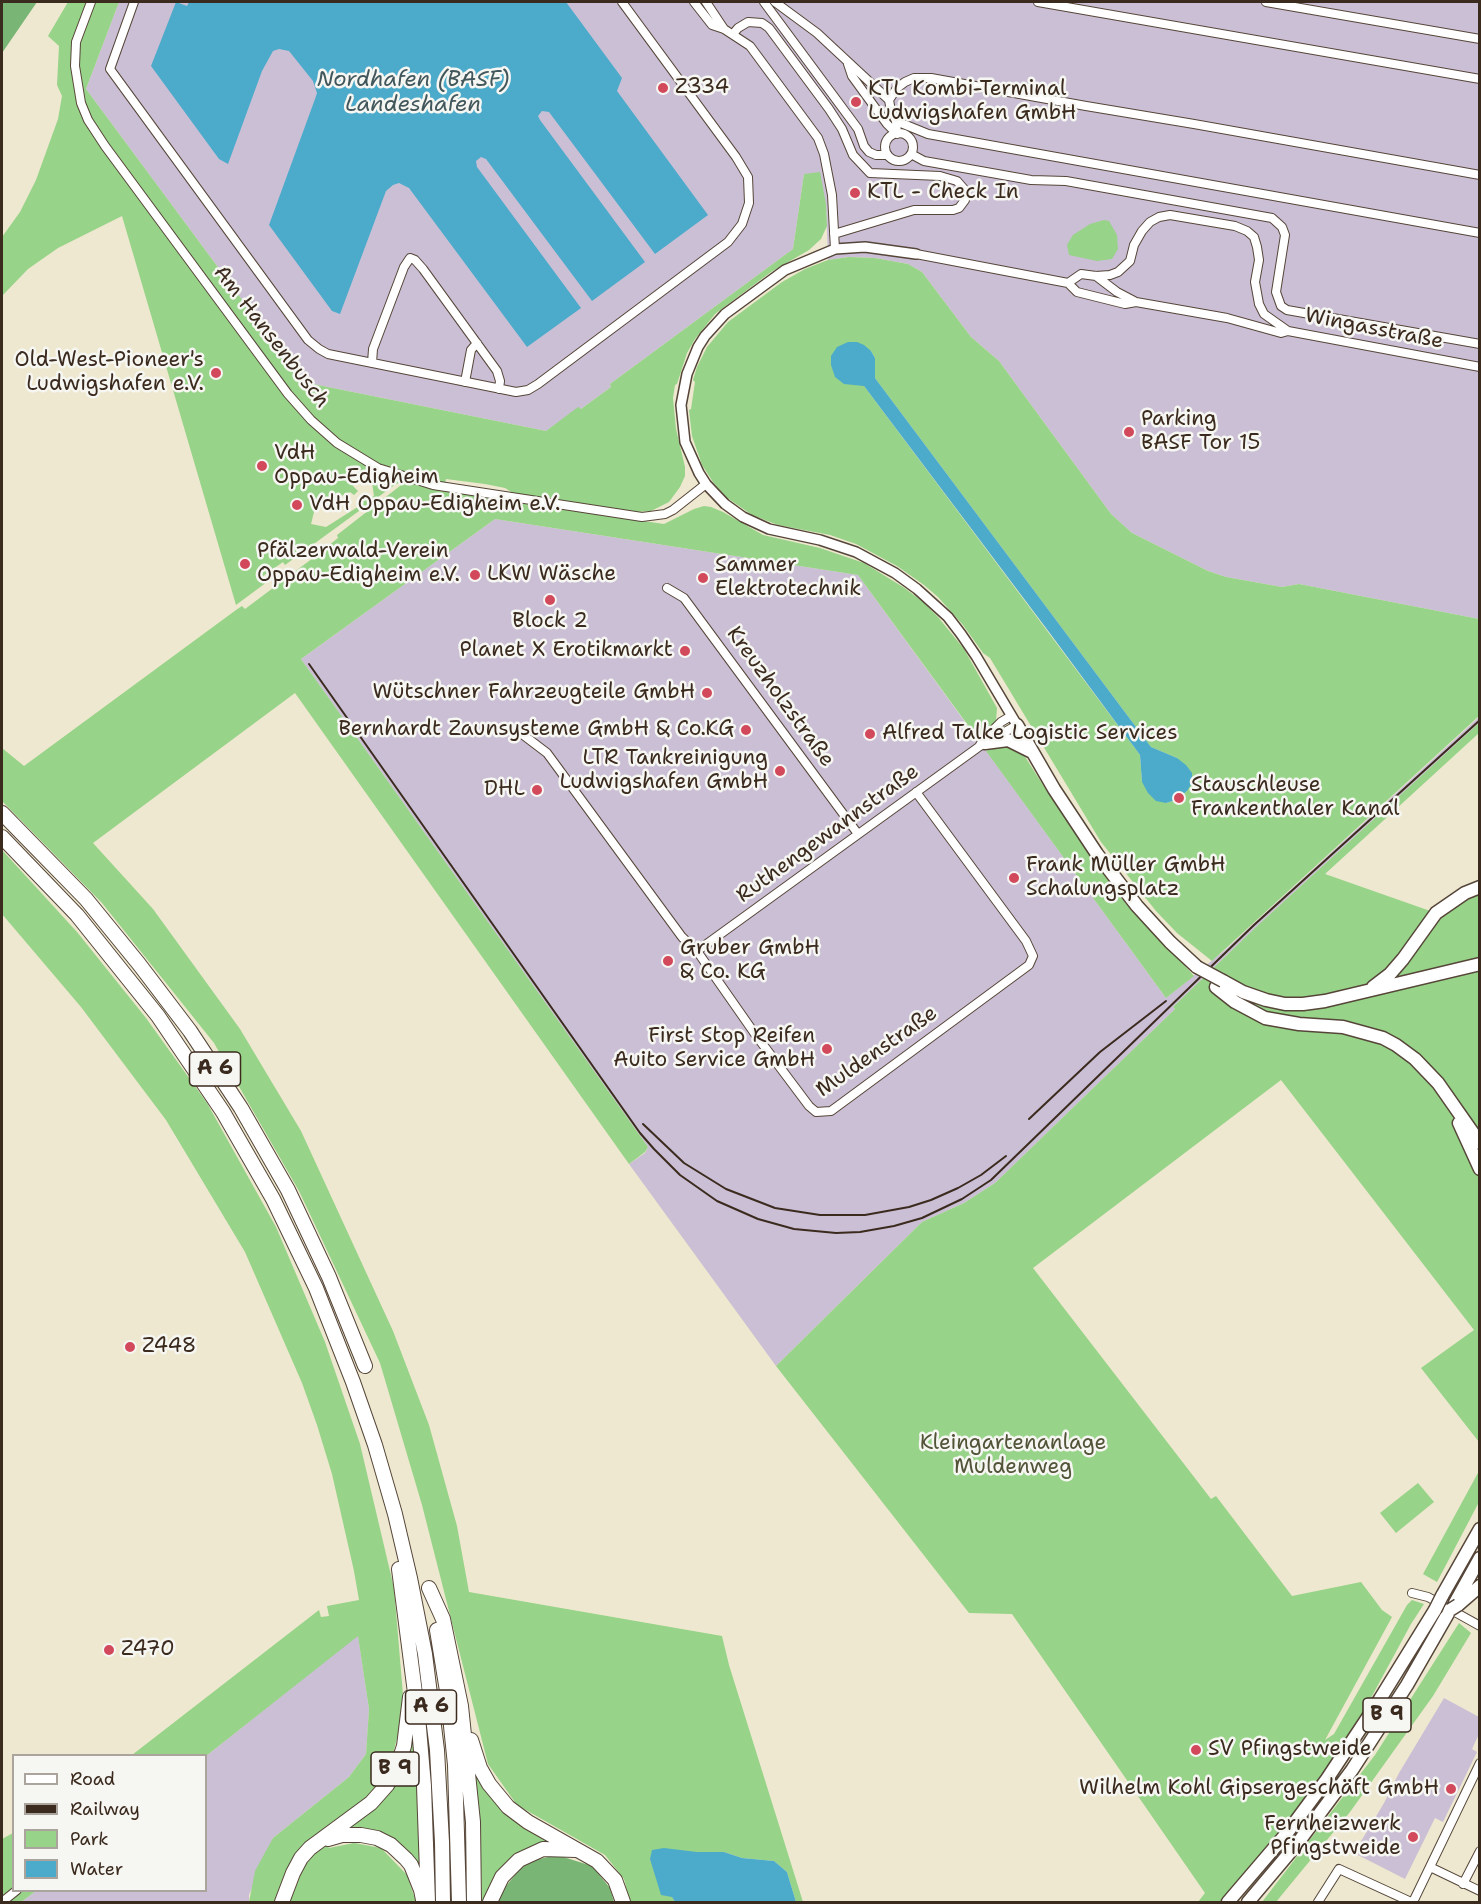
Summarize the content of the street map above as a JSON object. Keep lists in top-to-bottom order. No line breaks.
{"streets":{"highway":["A 6","B 9"],"street":["Wingasstraße","Am Hansenbusch","Kreuzholzstraße","Ruthengewannstraße","Muldenstraße"]},"crossings":[["Kreuzholzstraße","Ruthengewannstraße"],["Ruthengewannstraße","Muldenstraße"]],"water":["Nordhafen (BASF) Landeshafen"],"parks":["Kleingartenanlage Muldenweg"],"places":["Z334","KTL Kombi-Terminal Ludwigshafen GmbH","KTL - Check In","Old-West-Pioneer's Ludwigshafen e.V.","Parking BASF Tor 15","VdH Oppau-Edigheim","VdH Oppau-Edigheim e.V.","Pfälzerwald-Verein Oppau-Edigheim e.V.","LKW Wäsche","Sammer Elektrotechnik","Block 2","Planet X Erotikmarkt","Wütschner Fahrzeugteile GmbH","Bernhardt Zaunsysteme GmbH & Co.KG","Alfred Talke Logistic Services","LTR Tankreinigung Ludwigshafen GmbH","DHL","Stauschleuse Frankenthaler Kanal","Frank Müller GmbH Schalungsplatz","Gruber GmbH & Co. KG","First Stop Reifen Auito Service GmbH","Z448","Z470","SV Pfingstweide","Wilhelm Kohl Gipsergeschäft GmbH","Fernheizwerk Pfingstweide"],"legend":["Road","Railway","Park","Water"]}
